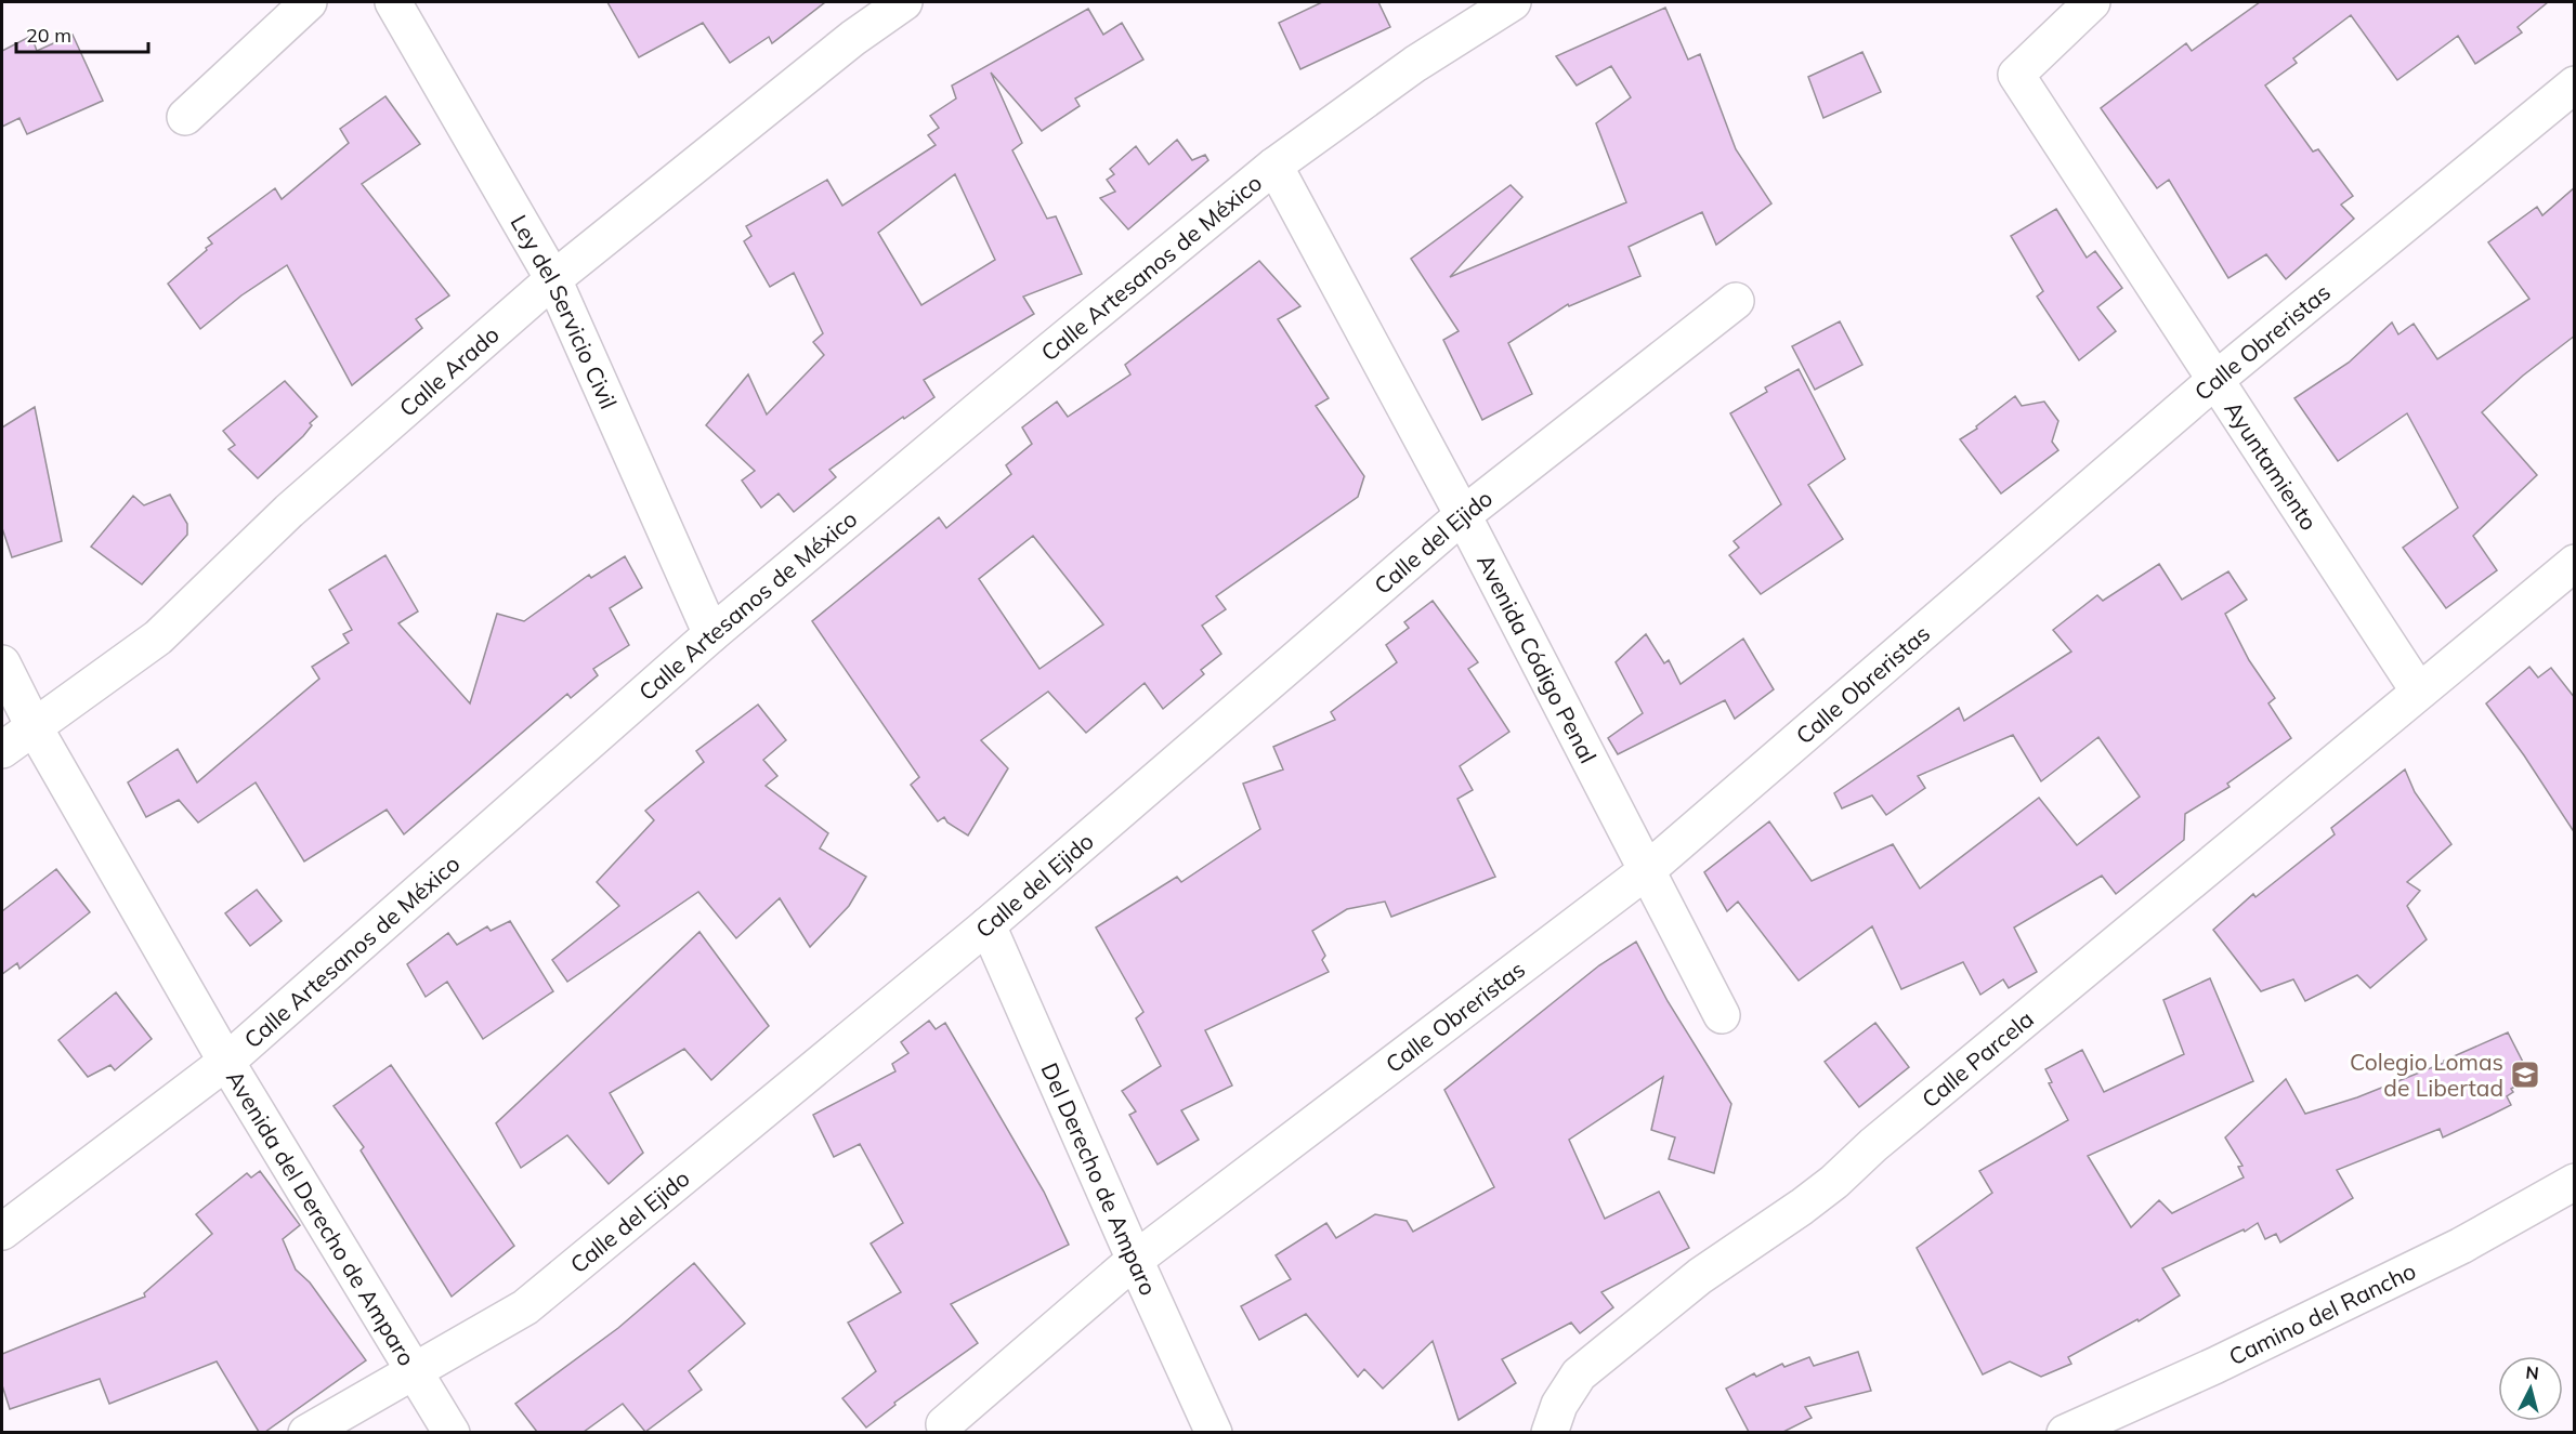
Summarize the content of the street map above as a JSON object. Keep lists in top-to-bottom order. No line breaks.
{"streets":{"street":["Calle Artesanos de México","Ley del Servicio Civil","Calle Obreristas","Calle Arado","Ayuntamiento","Calle del Ejido","Avenida Código Penal","Calle Parcela","Del Derecho de Amparo","Avenida del Derecho de Amparo","Camino del Rancho"]},"crossings":[["Calle Artesanos de México","Ley del Servicio Civil"],["Calle Artesanos de México","Avenida Código Penal"],["Calle Artesanos de México","Avenida del Derecho de Amparo"],["Ley del Servicio Civil","Calle Arado"],["Calle Obreristas","Ayuntamiento"],["Calle Obreristas","Avenida Código Penal"],["Calle Obreristas","Del Derecho de Amparo"],["Calle Arado","Avenida del Derecho de Amparo"],["Ayuntamiento","Calle Parcela"],["Calle del Ejido","Avenida Código Penal"],["Calle del Ejido","Del Derecho de Amparo"],["Calle del Ejido","Avenida del Derecho de Amparo"]],"places":{"school or university":["Colegio Lomas de Libertad"]},"scale_bar":"20 m","north":"top"}
